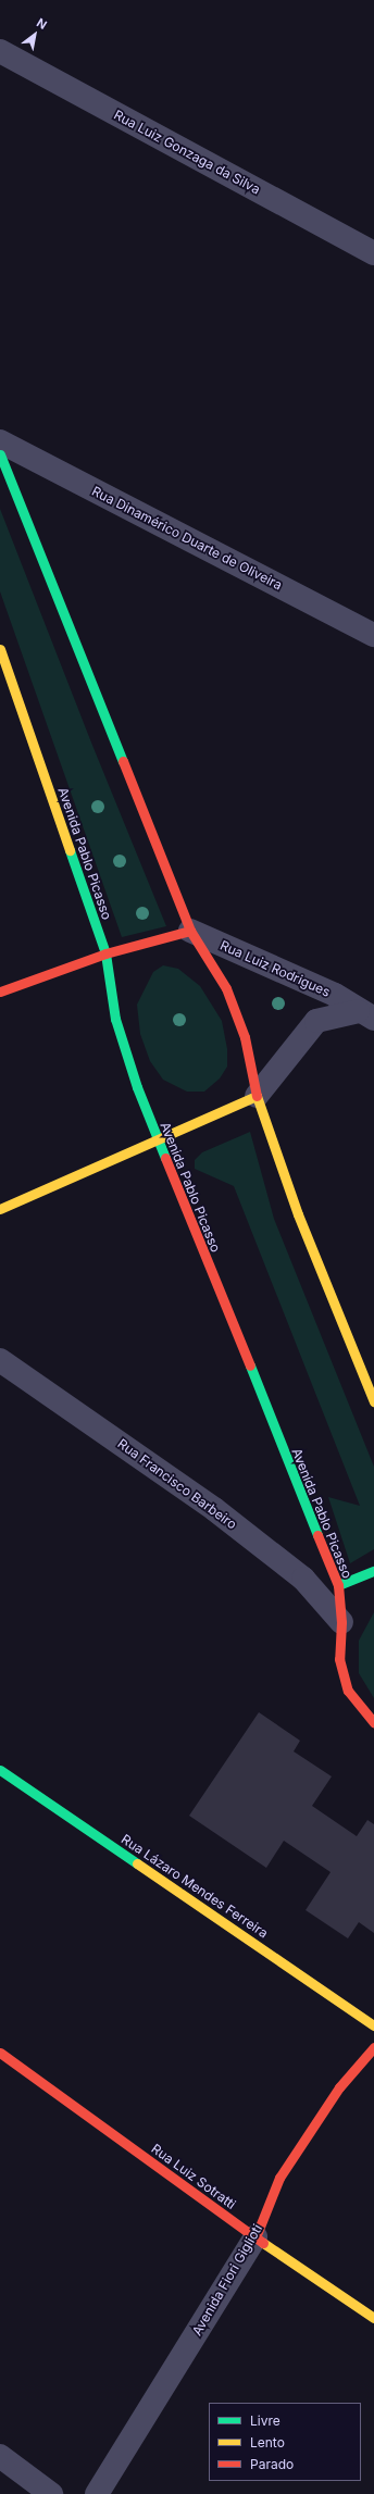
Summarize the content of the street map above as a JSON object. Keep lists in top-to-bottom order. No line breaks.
{"streets":{"main road":["Avenida Pablo Picasso","Rua Lázaro Mendes Ferreira","Rua Luiz Sotratti","Avenida Fiori Giglioti"],"street":["Rua Luiz Gonzaga da Silva","Rua Dinamérico Duarte de Oliveira","Rua Luiz Rodrigues","Rua Francisco Barbeiro"]},"crossings":[["Avenida Pablo Picasso","Rua Francisco Barbeiro"],["Rua Luiz Sotratti","Avenida Fiori Giglioti"]],"legend":["Livre","Lento","Parado"],"north":"top right"}
